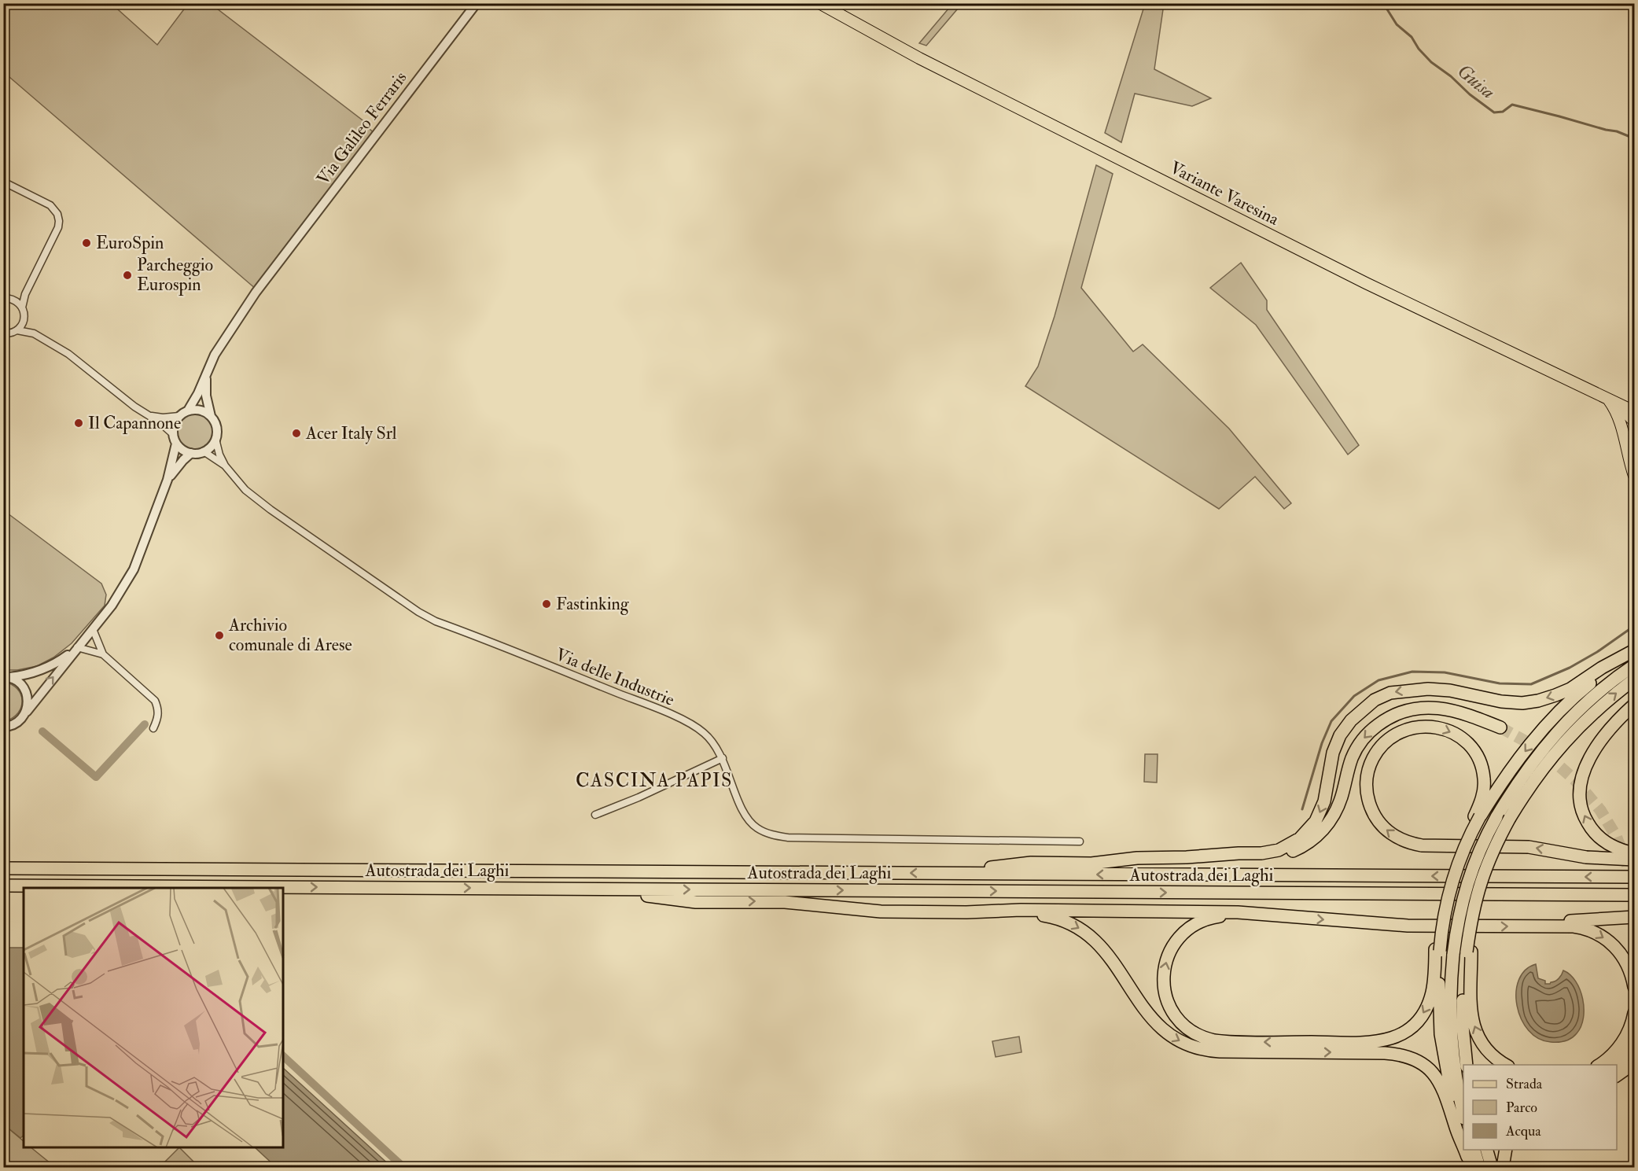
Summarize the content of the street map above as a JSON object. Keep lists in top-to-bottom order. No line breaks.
{"streets":{"highway":["Autostrada dei Laghi"],"main road":["Variante Varesina"],"street":["Via Galileo Ferraris","Via delle Industrie"]},"crossings":[["Via Galileo Ferraris","Via delle Industrie"]],"districts":["CASCINA PAPIS"],"water":["Guisa"],"places":["EuroSpin","Parcheggio Eurospin","Il Capannone","Acer Italy Srl","Fastinking","Archivio comunale di Arese"],"legend":["Strada","Parco","Acqua"]}
